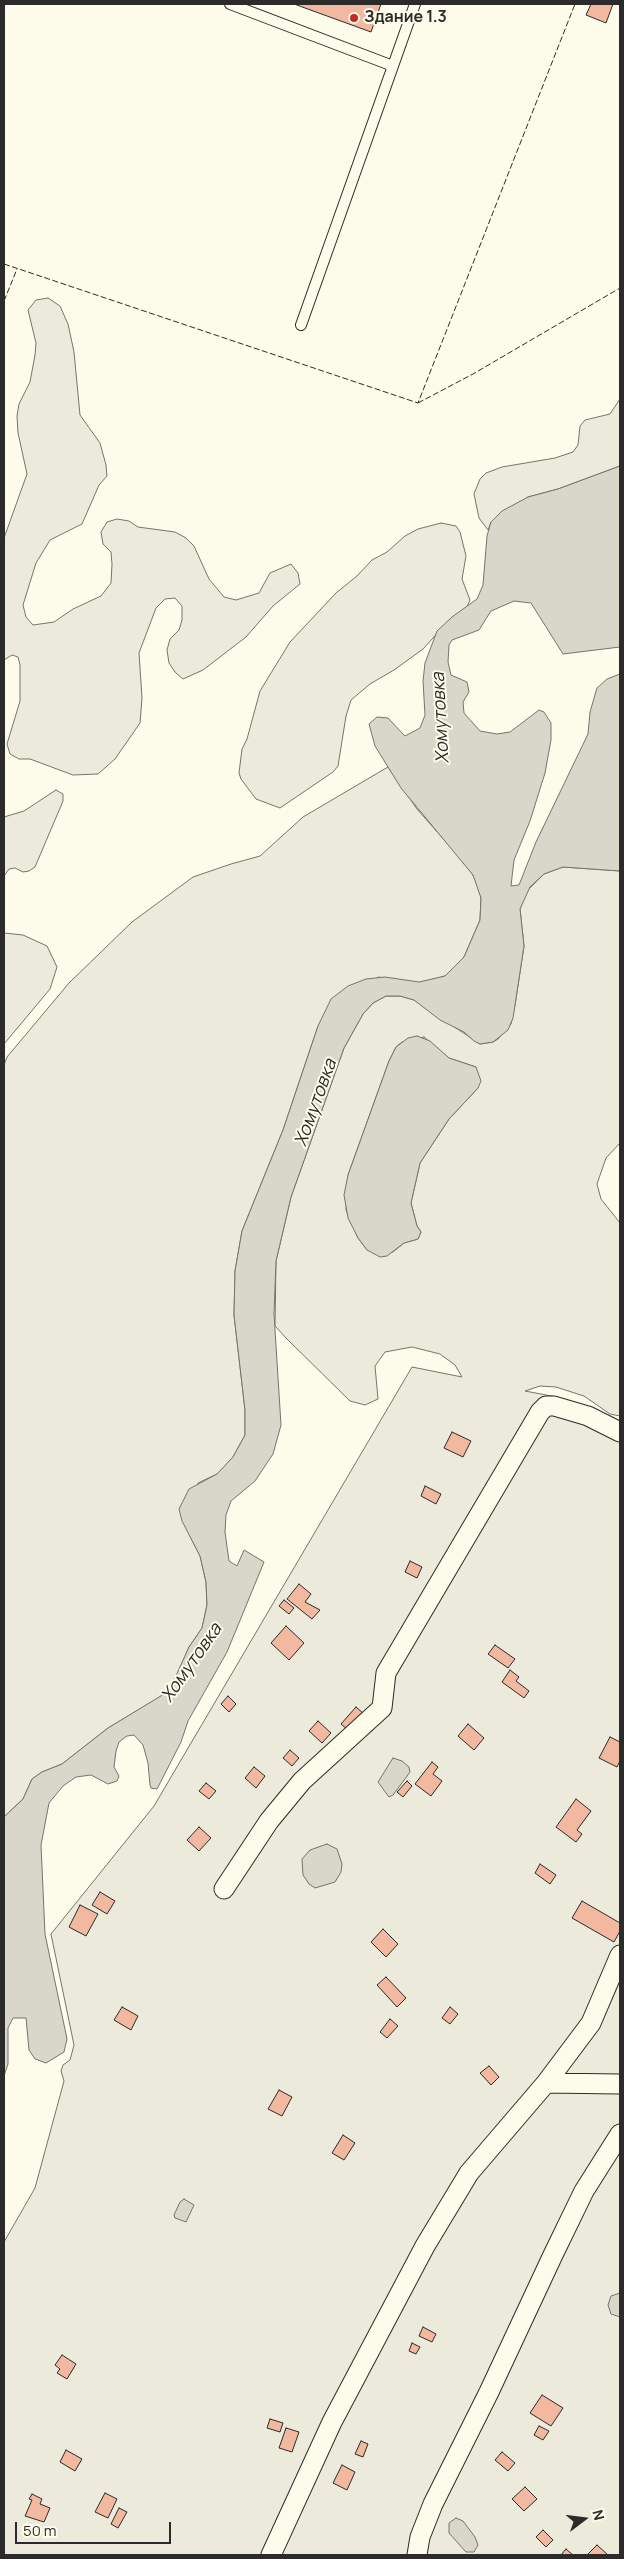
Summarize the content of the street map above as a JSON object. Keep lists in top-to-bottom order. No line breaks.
{"water":["Хомутовка"],"places":["Здание 1.3"],"scale_bar":"50 m","north":"right"}
